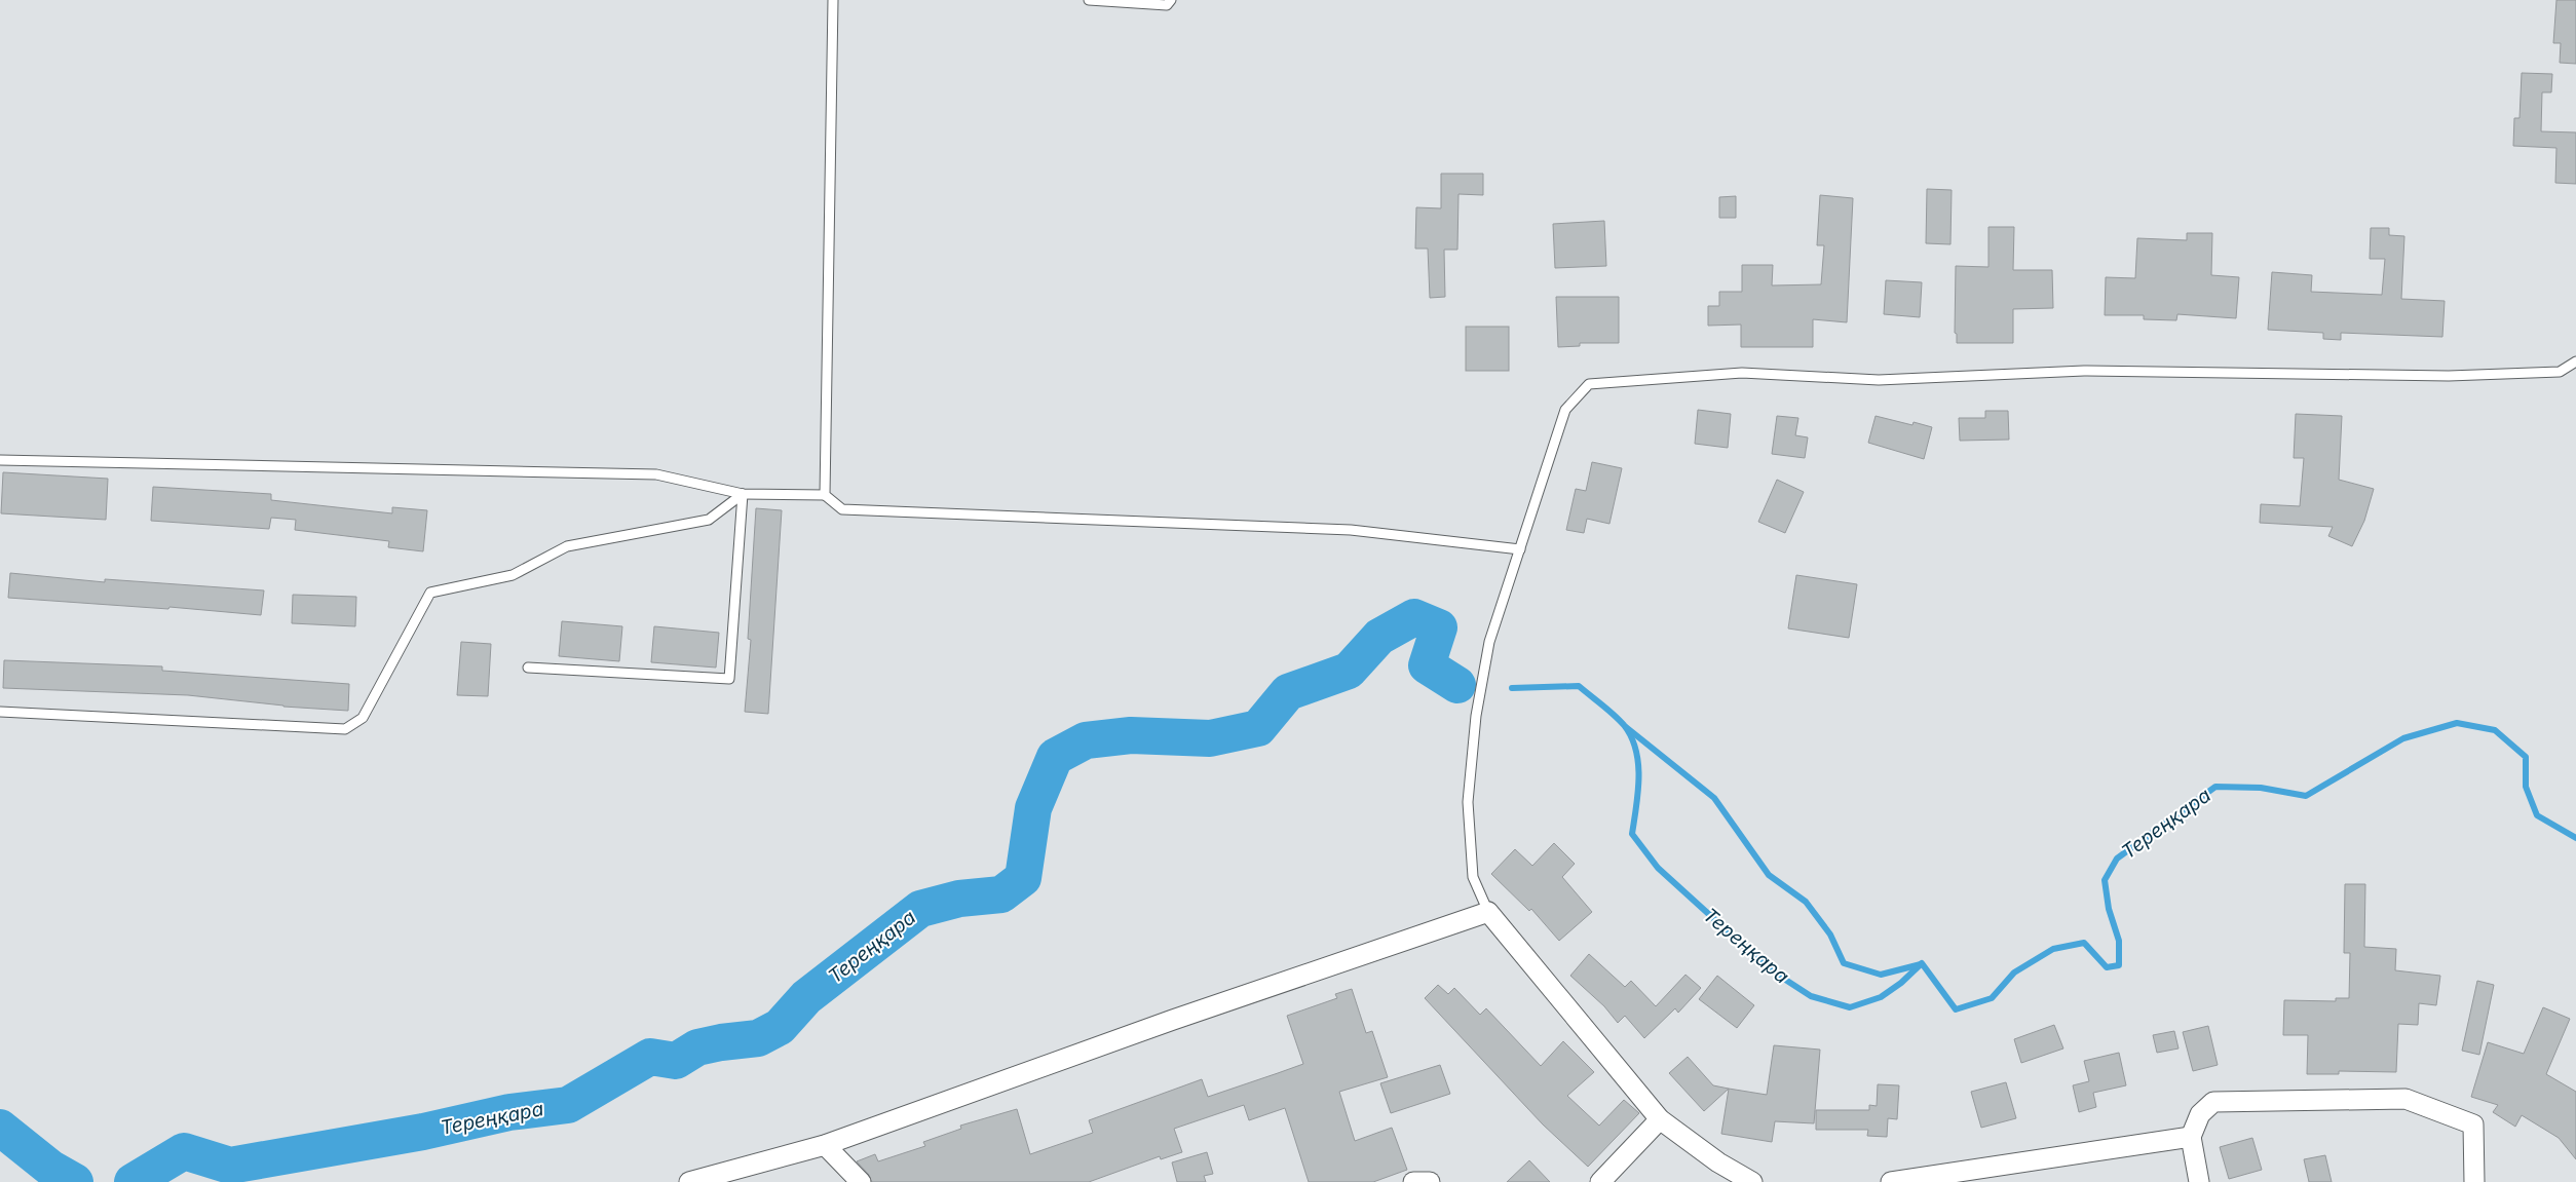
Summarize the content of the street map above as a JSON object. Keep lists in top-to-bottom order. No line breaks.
{"water":["Тереңқара"]}
